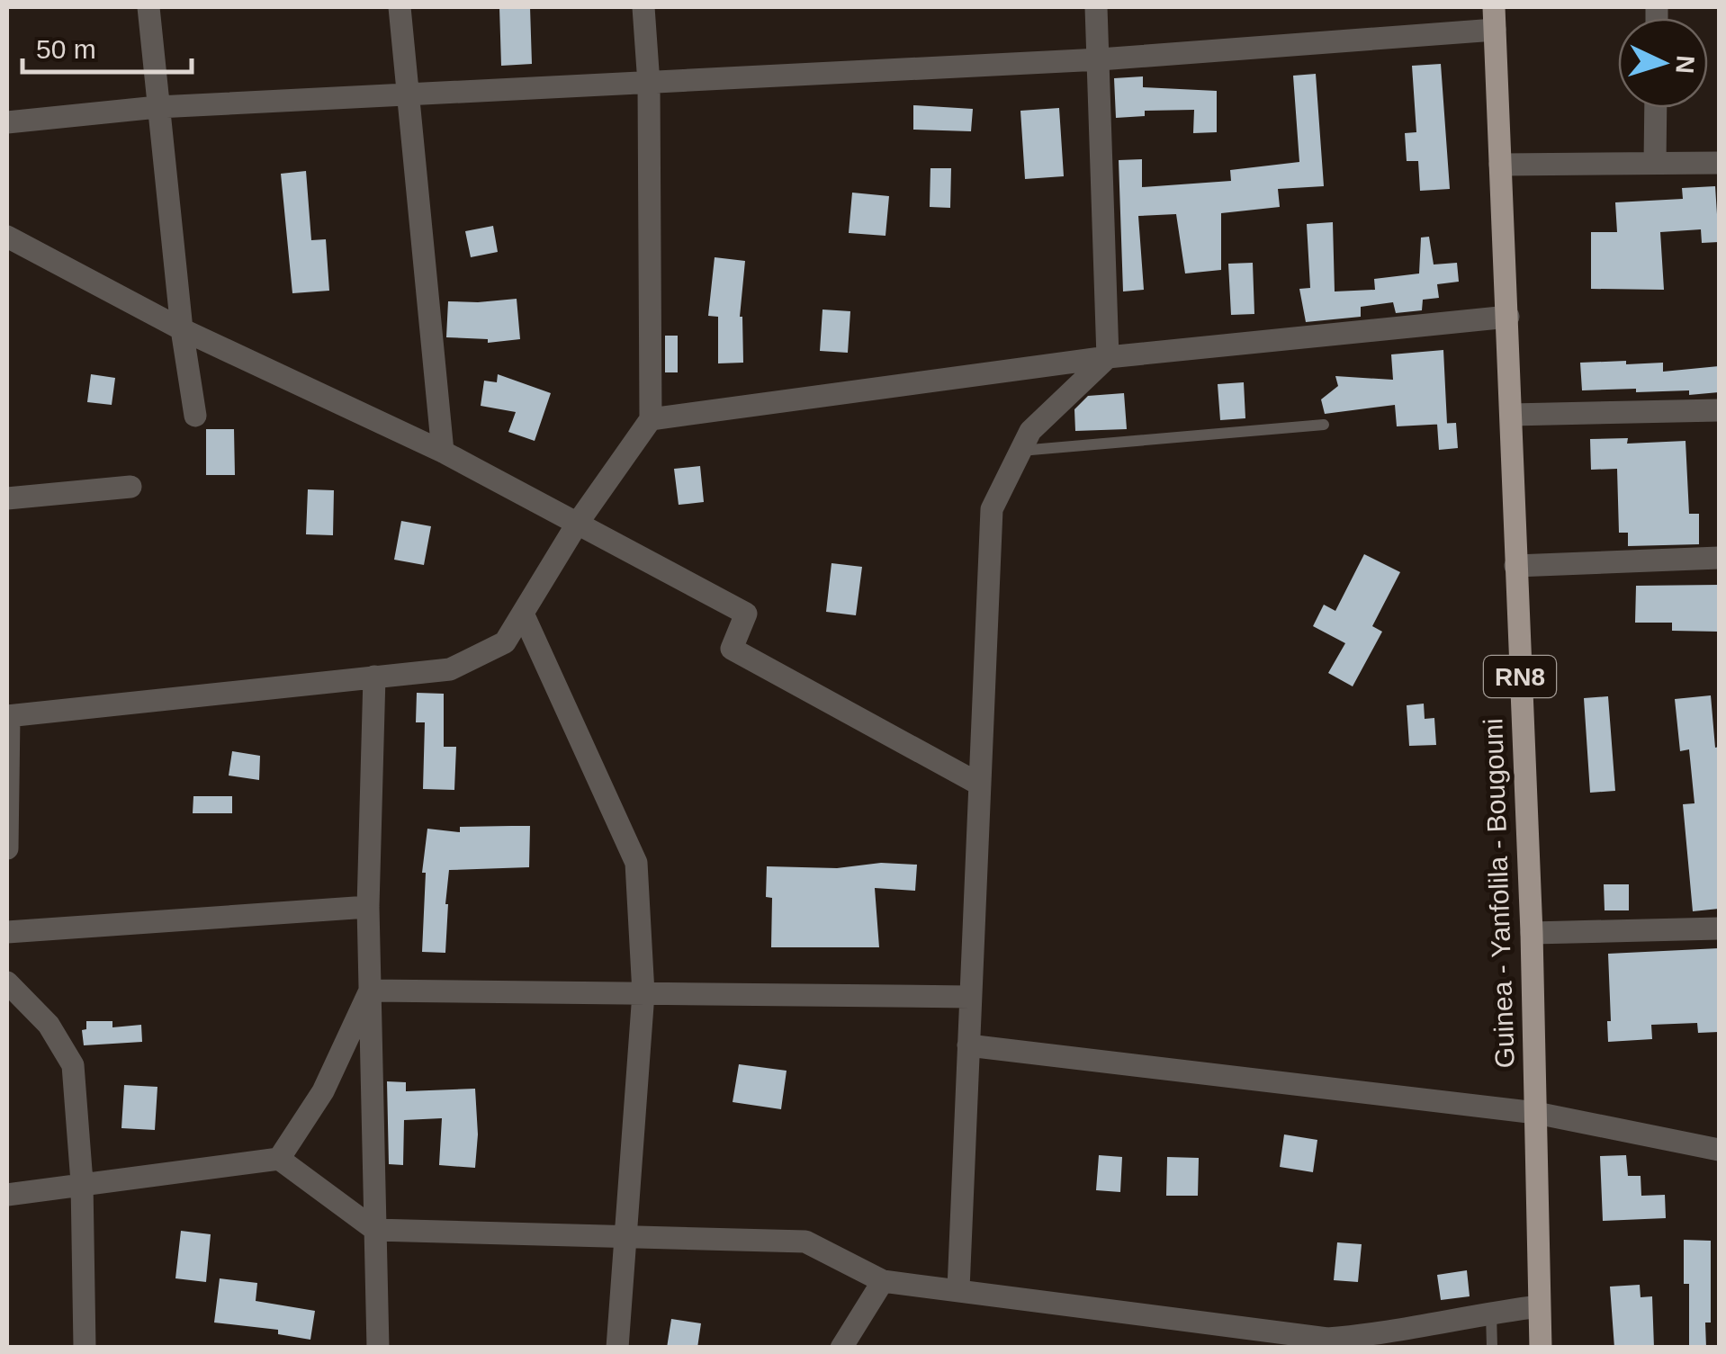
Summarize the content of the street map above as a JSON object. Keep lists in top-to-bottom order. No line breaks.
{"streets":{"main road":["RN8","Guinea - Yanfolila - Bougouni"]},"scale_bar":"50 m","north":"right"}
